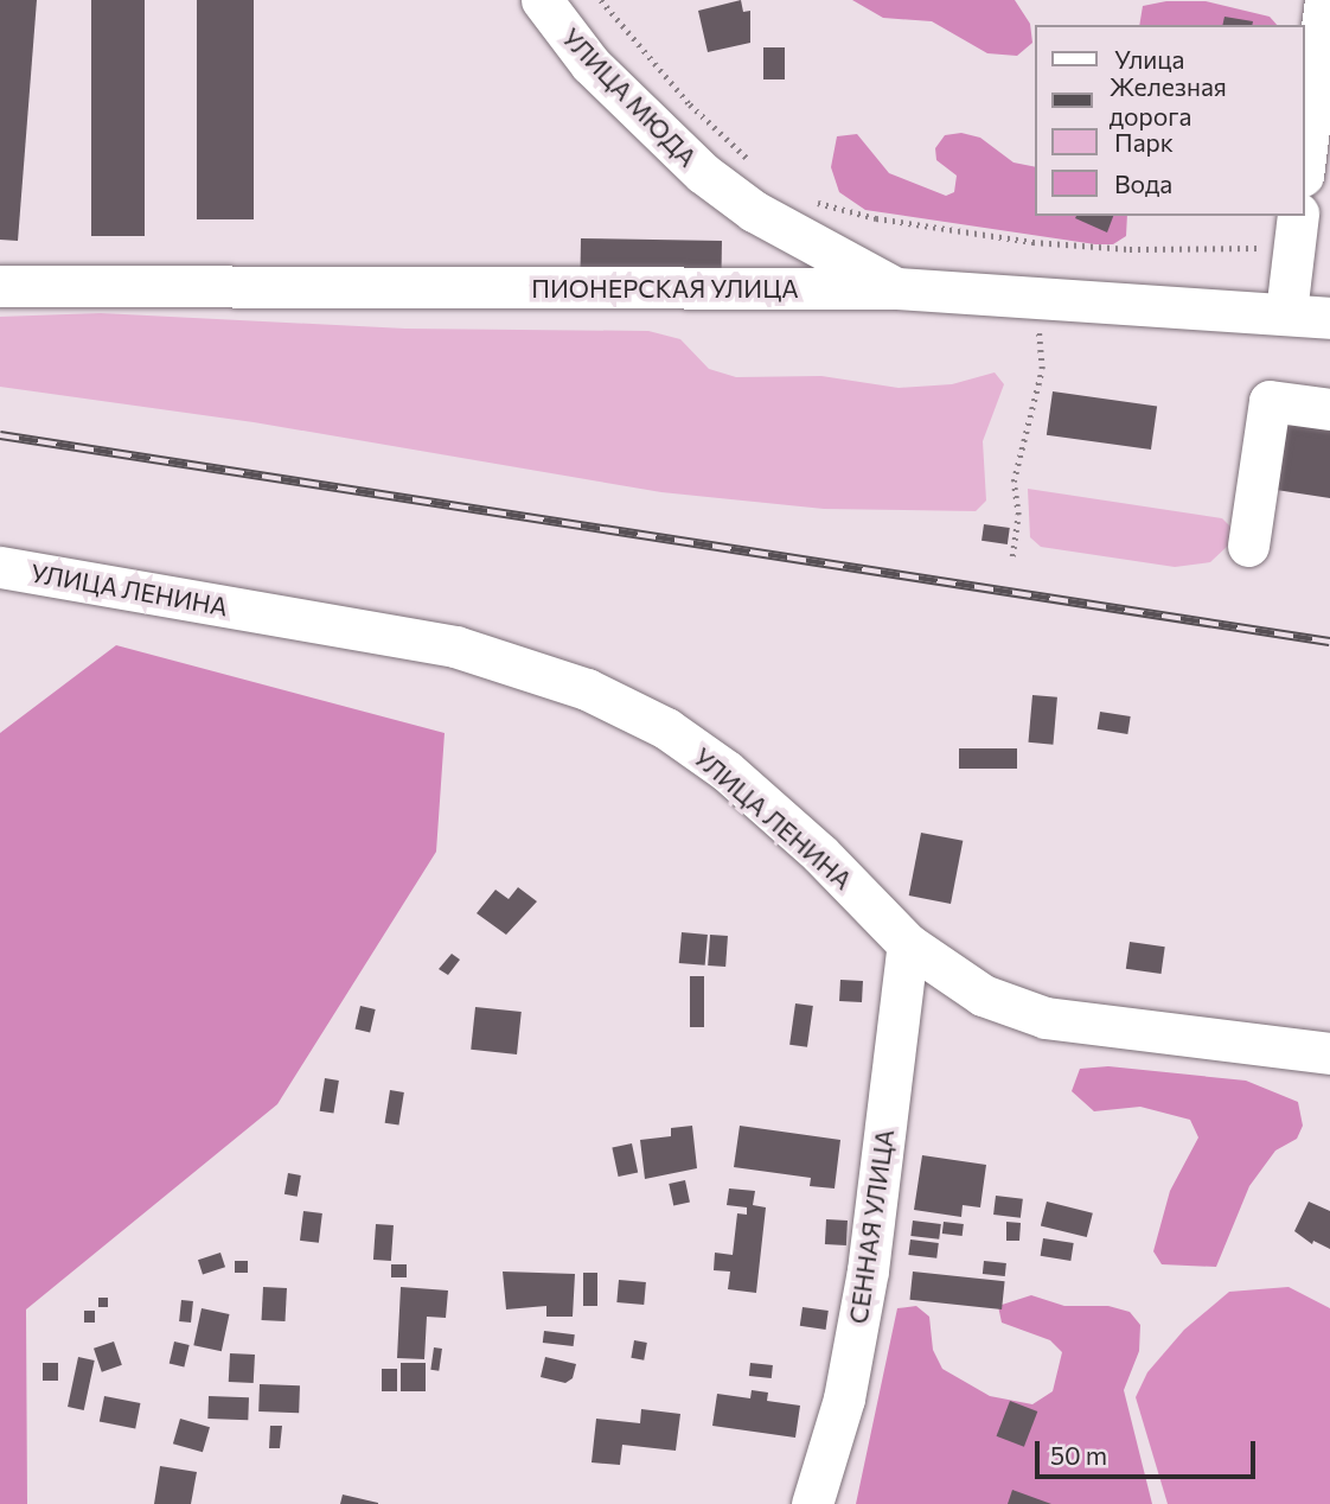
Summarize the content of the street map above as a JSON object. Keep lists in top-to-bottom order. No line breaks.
{"streets":{"street":["УЛИЦА МЮДА","ПИОНЕРСКАЯ УЛИЦА","УЛИЦА ЛЕНИНА","СЕННАЯ УЛИЦА"]},"crossings":[["УЛИЦА МЮДА","ПИОНЕРСКАЯ УЛИЦА"],["УЛИЦА ЛЕНИНА","СЕННАЯ УЛИЦА"]],"legend":["Улица","Железная дорога","Парк","Вода"],"scale_bar":"50 m"}
